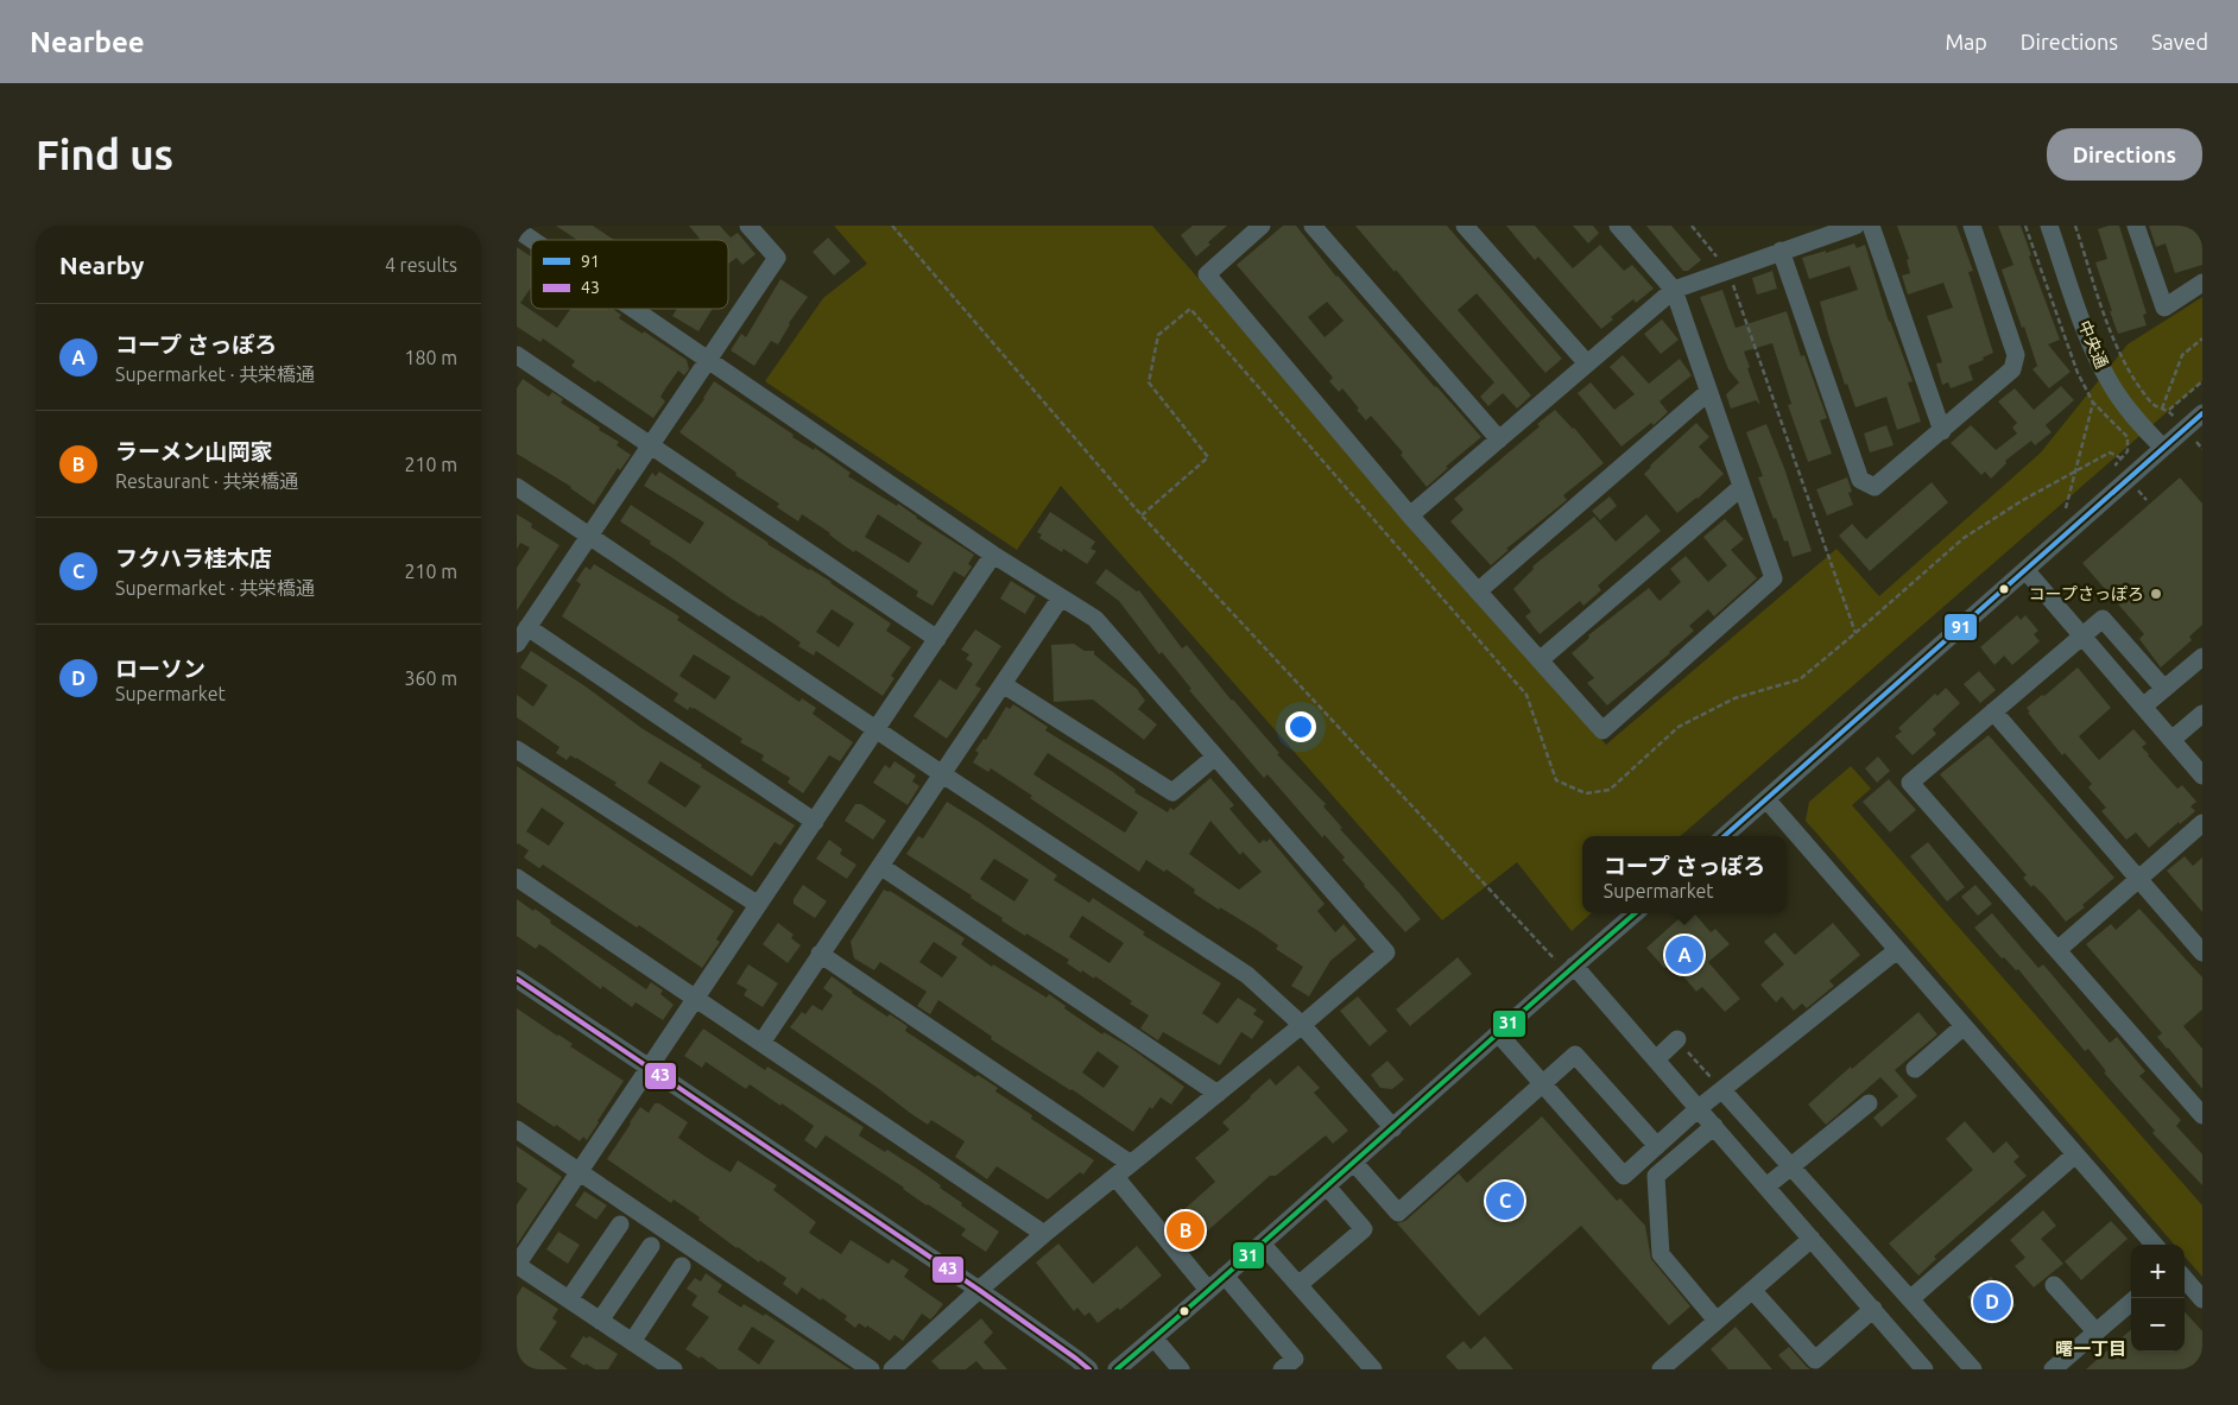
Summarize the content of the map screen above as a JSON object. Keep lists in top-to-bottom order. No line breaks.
{"streets":{"street":["中央通"]},"districts":["曙一丁目"],"places":["コープさっぽろ"],"lines":["transit line 91","transit line 31","transit line 43"],"legend":["91","43"],"page":{"header":"Nearbee","nav":["Map","Directions","Saved"],"buttons":"Directions","title":"Find us","heading":["Nearby","4 results"],"list":[{"mark":"A","name":"コープ さっぽろ","note":"Supermarket · 共栄橋通","value":"180 m"},{"mark":"B","name":"ラーメン山岡家","note":"Restaurant · 共栄橋通","value":"210 m"},{"mark":"C","name":"フクハラ桂木店","note":"Supermarket · 共栄橋通","value":"210 m"},{"mark":"D","name":"ローソン","note":"Supermarket","value":"360 m"}],"popup":["コープ さっぽろ","Supermarket"],"pins":["A","C","B","D"],"map_buttons":["+","−"]}}
